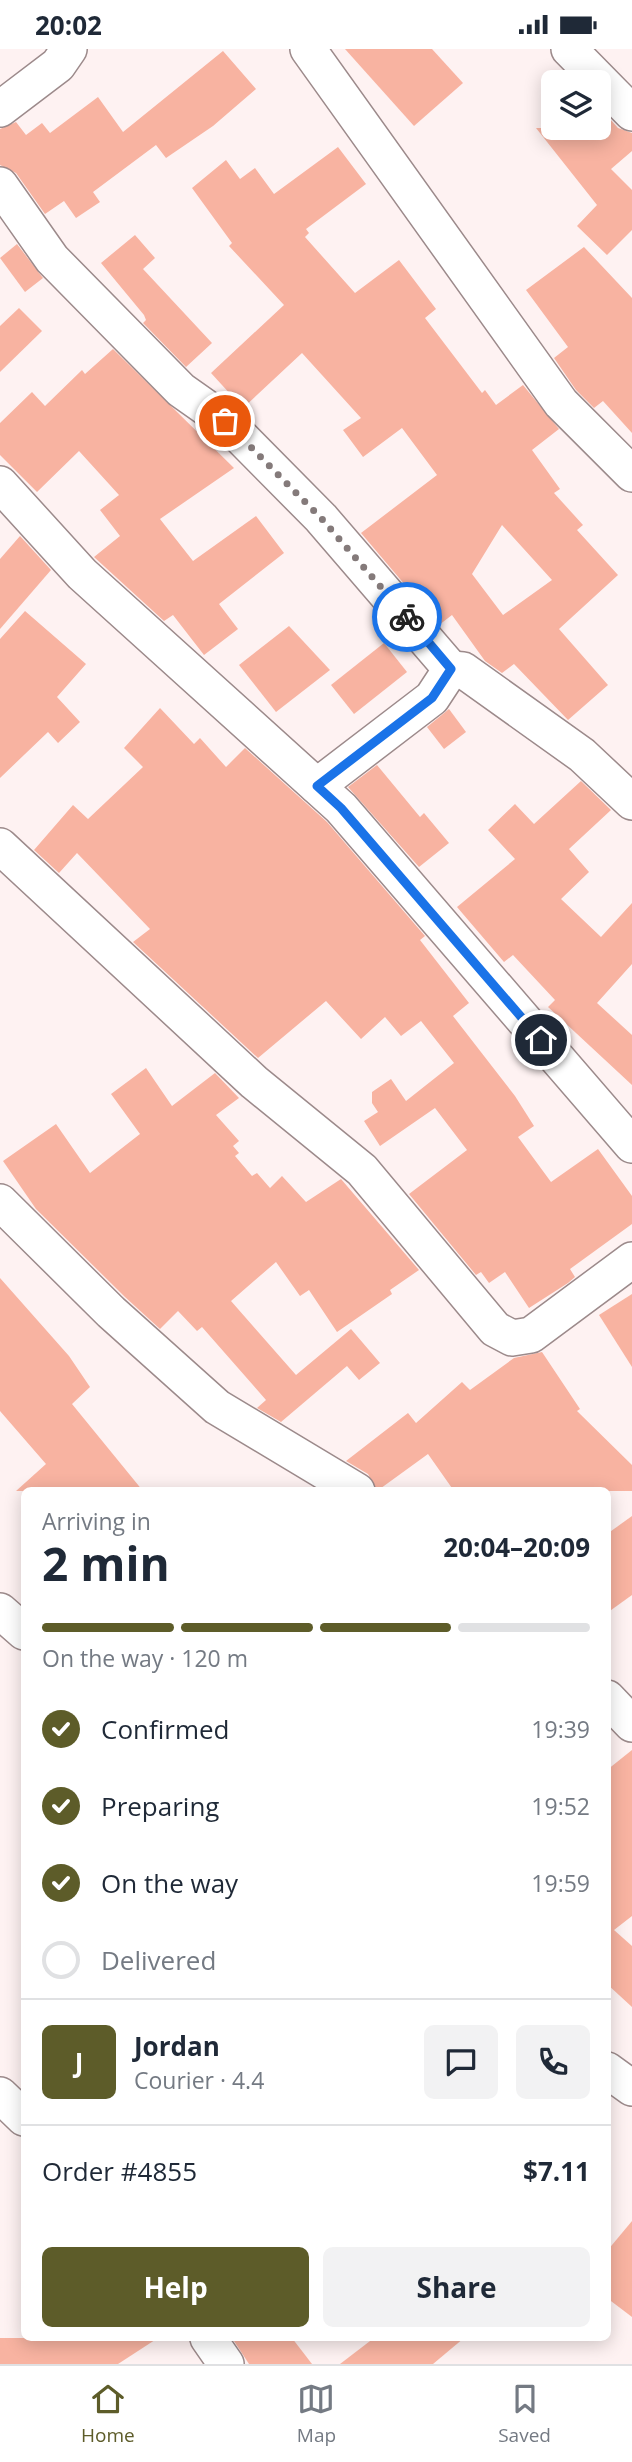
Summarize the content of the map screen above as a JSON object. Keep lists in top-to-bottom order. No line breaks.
{"page":{"status":"20:02","heading":["2 min","Arriving in","20:04–20:09"],"panel":["Jordan","Courier · 4.4","Order #4855","$7.11"],"bar":"On the way · 120 m","list":[["Confirmed","19:39"],["Preparing","19:52"],["On the way","19:59"],"Delivered"],"round":"J","buttons":["Help","Share"],"tabs":["Home","Map","Saved"]}}
